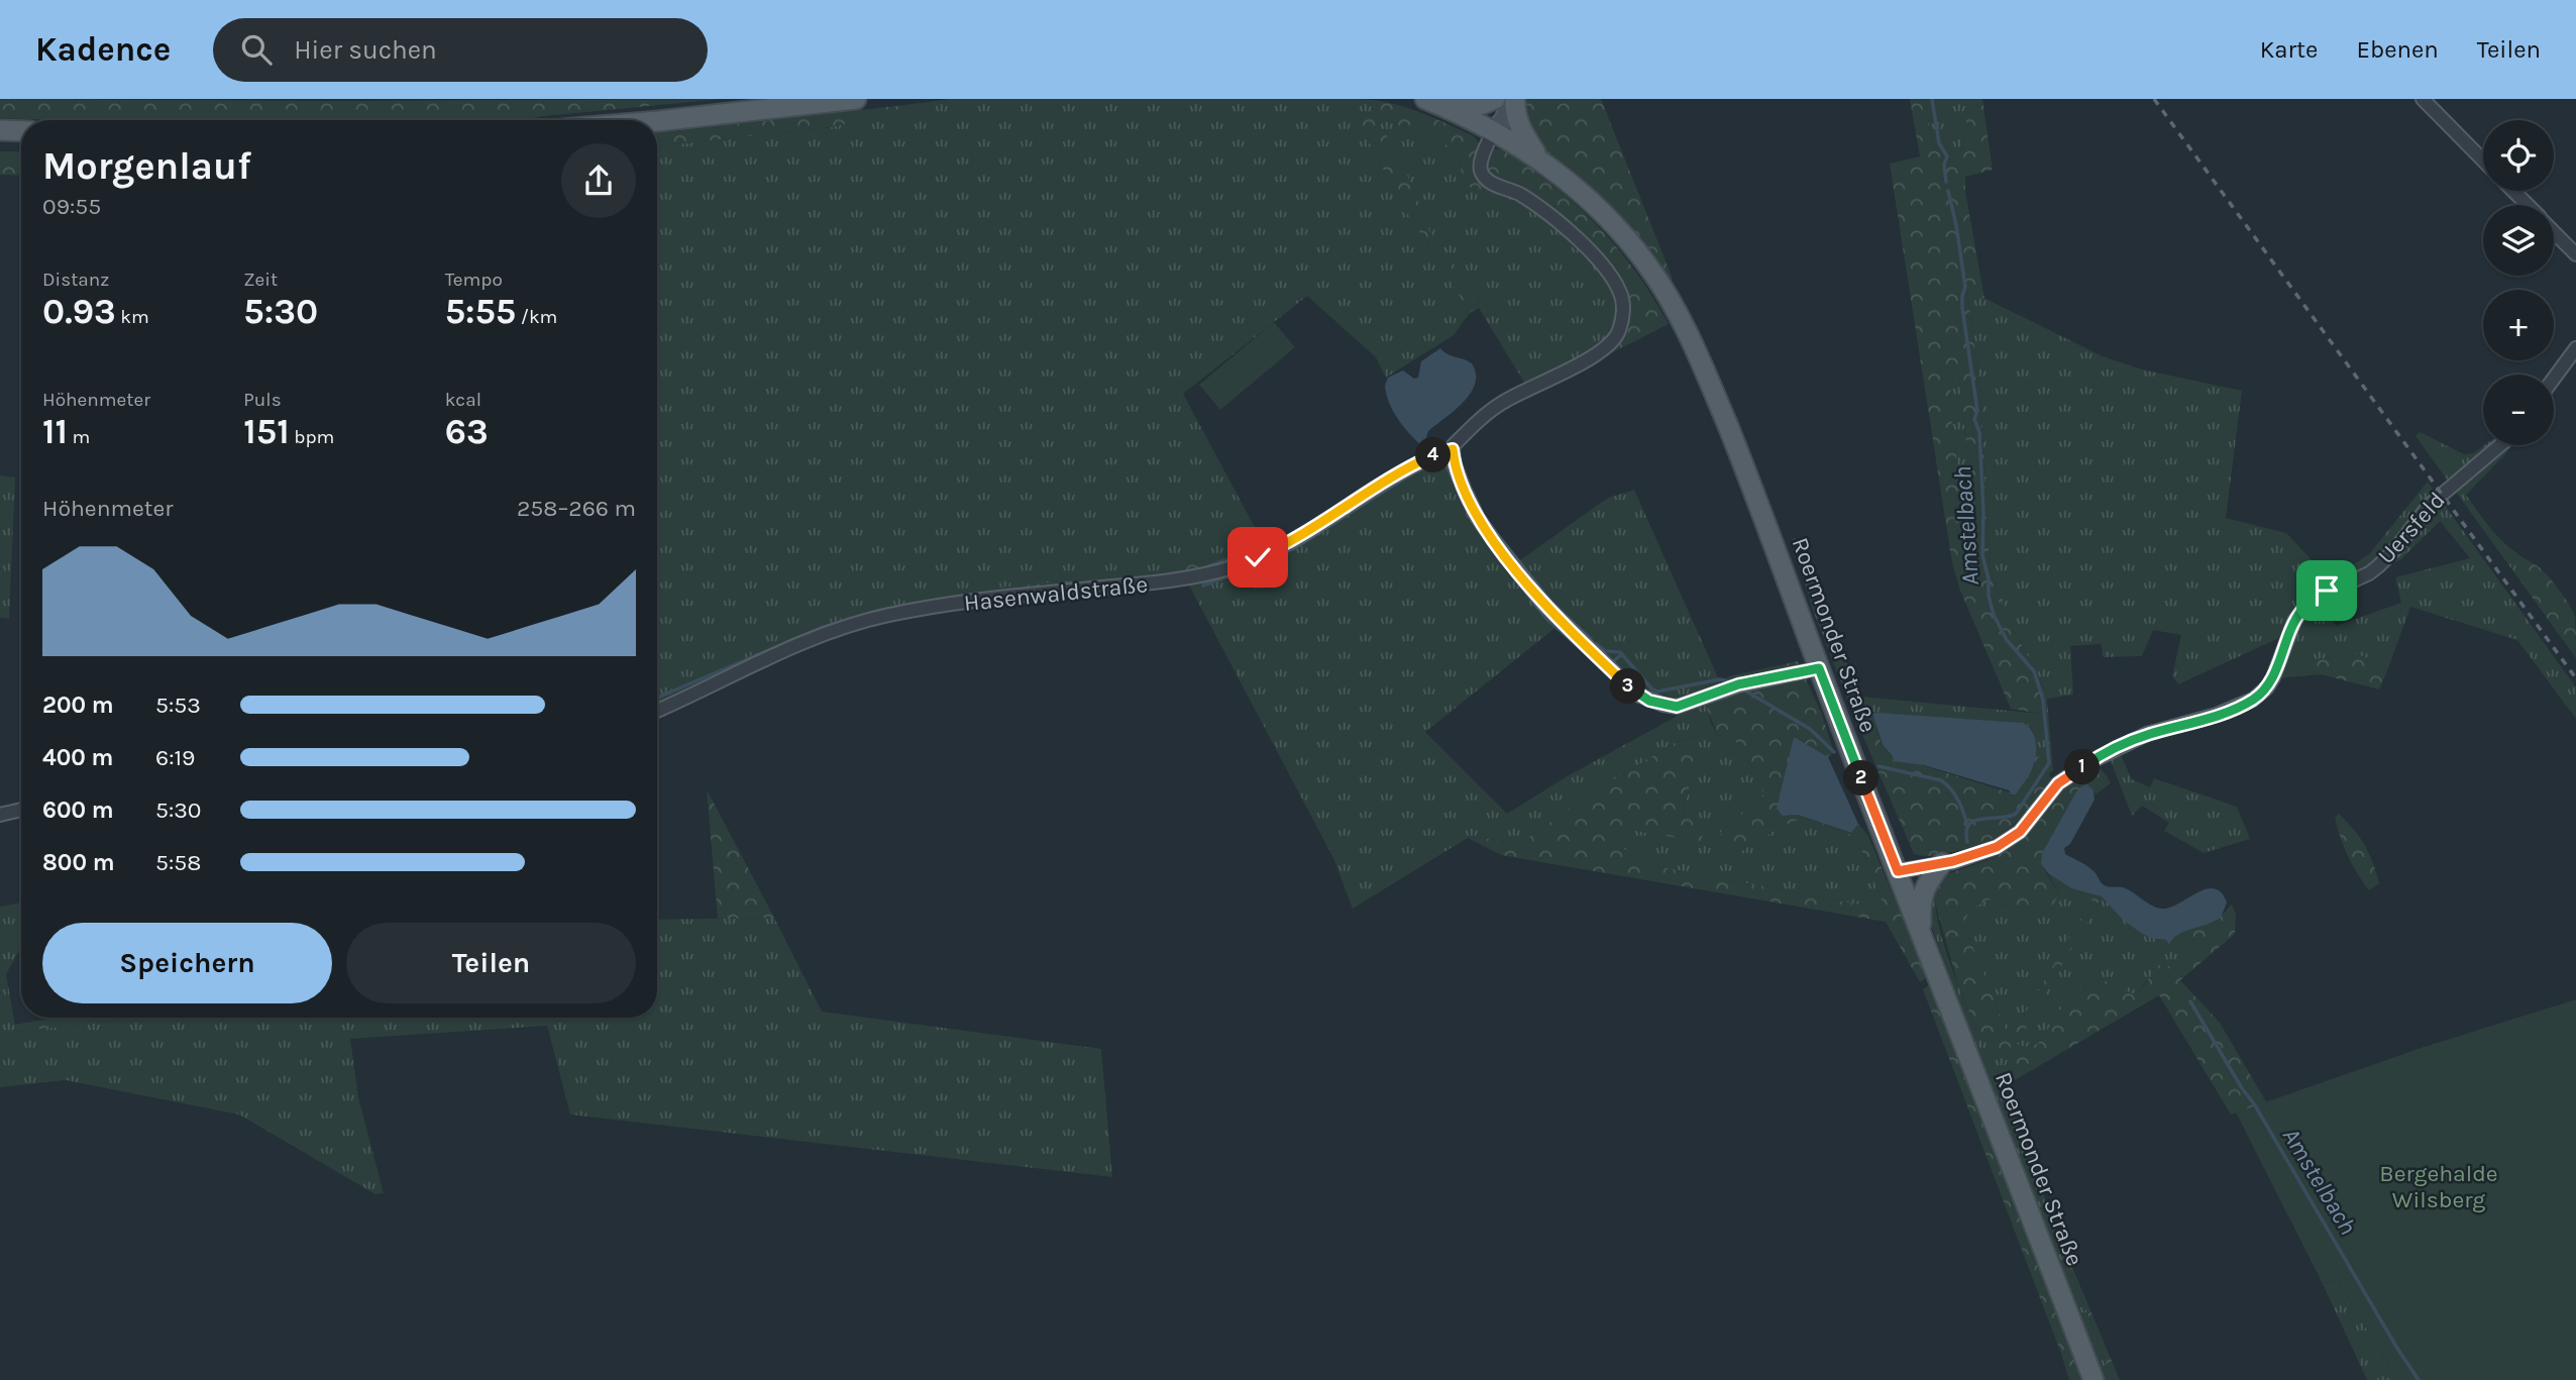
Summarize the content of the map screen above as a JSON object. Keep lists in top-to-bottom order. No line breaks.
{"streets":{"main road":["Roermonder Straße"],"street":["Uersfeld","Hasenwaldstraße"]},"crossings":[["Uersfeld","Roermonder Straße"]],"water":["Amstelbach"],"parks":["Bergehalde Wilsberg"],"page":{"header":"Kadence","search":"Hier suchen","nav":["Karte","Ebenen","Teilen"],"map_buttons":["+","−"],"heading":["Morgenlauf","09:55"],"stats":[["Distanz","0.93 km"],["Zeit","5:30"],["Tempo","5:55 /km"],["Höhenmeter","11 m"],["Puls","151 bpm"],["kcal","63"]],"pins":["4","3","1","2"],"chart":["Höhenmeter","258–266 m"],"list":[{"name":"200 m","note":"5:53"},{"name":"400 m","note":"6:19"},{"name":"600 m","note":"5:30"},{"name":"800 m","note":"5:58"}],"buttons":["Speichern","Teilen"]}}
